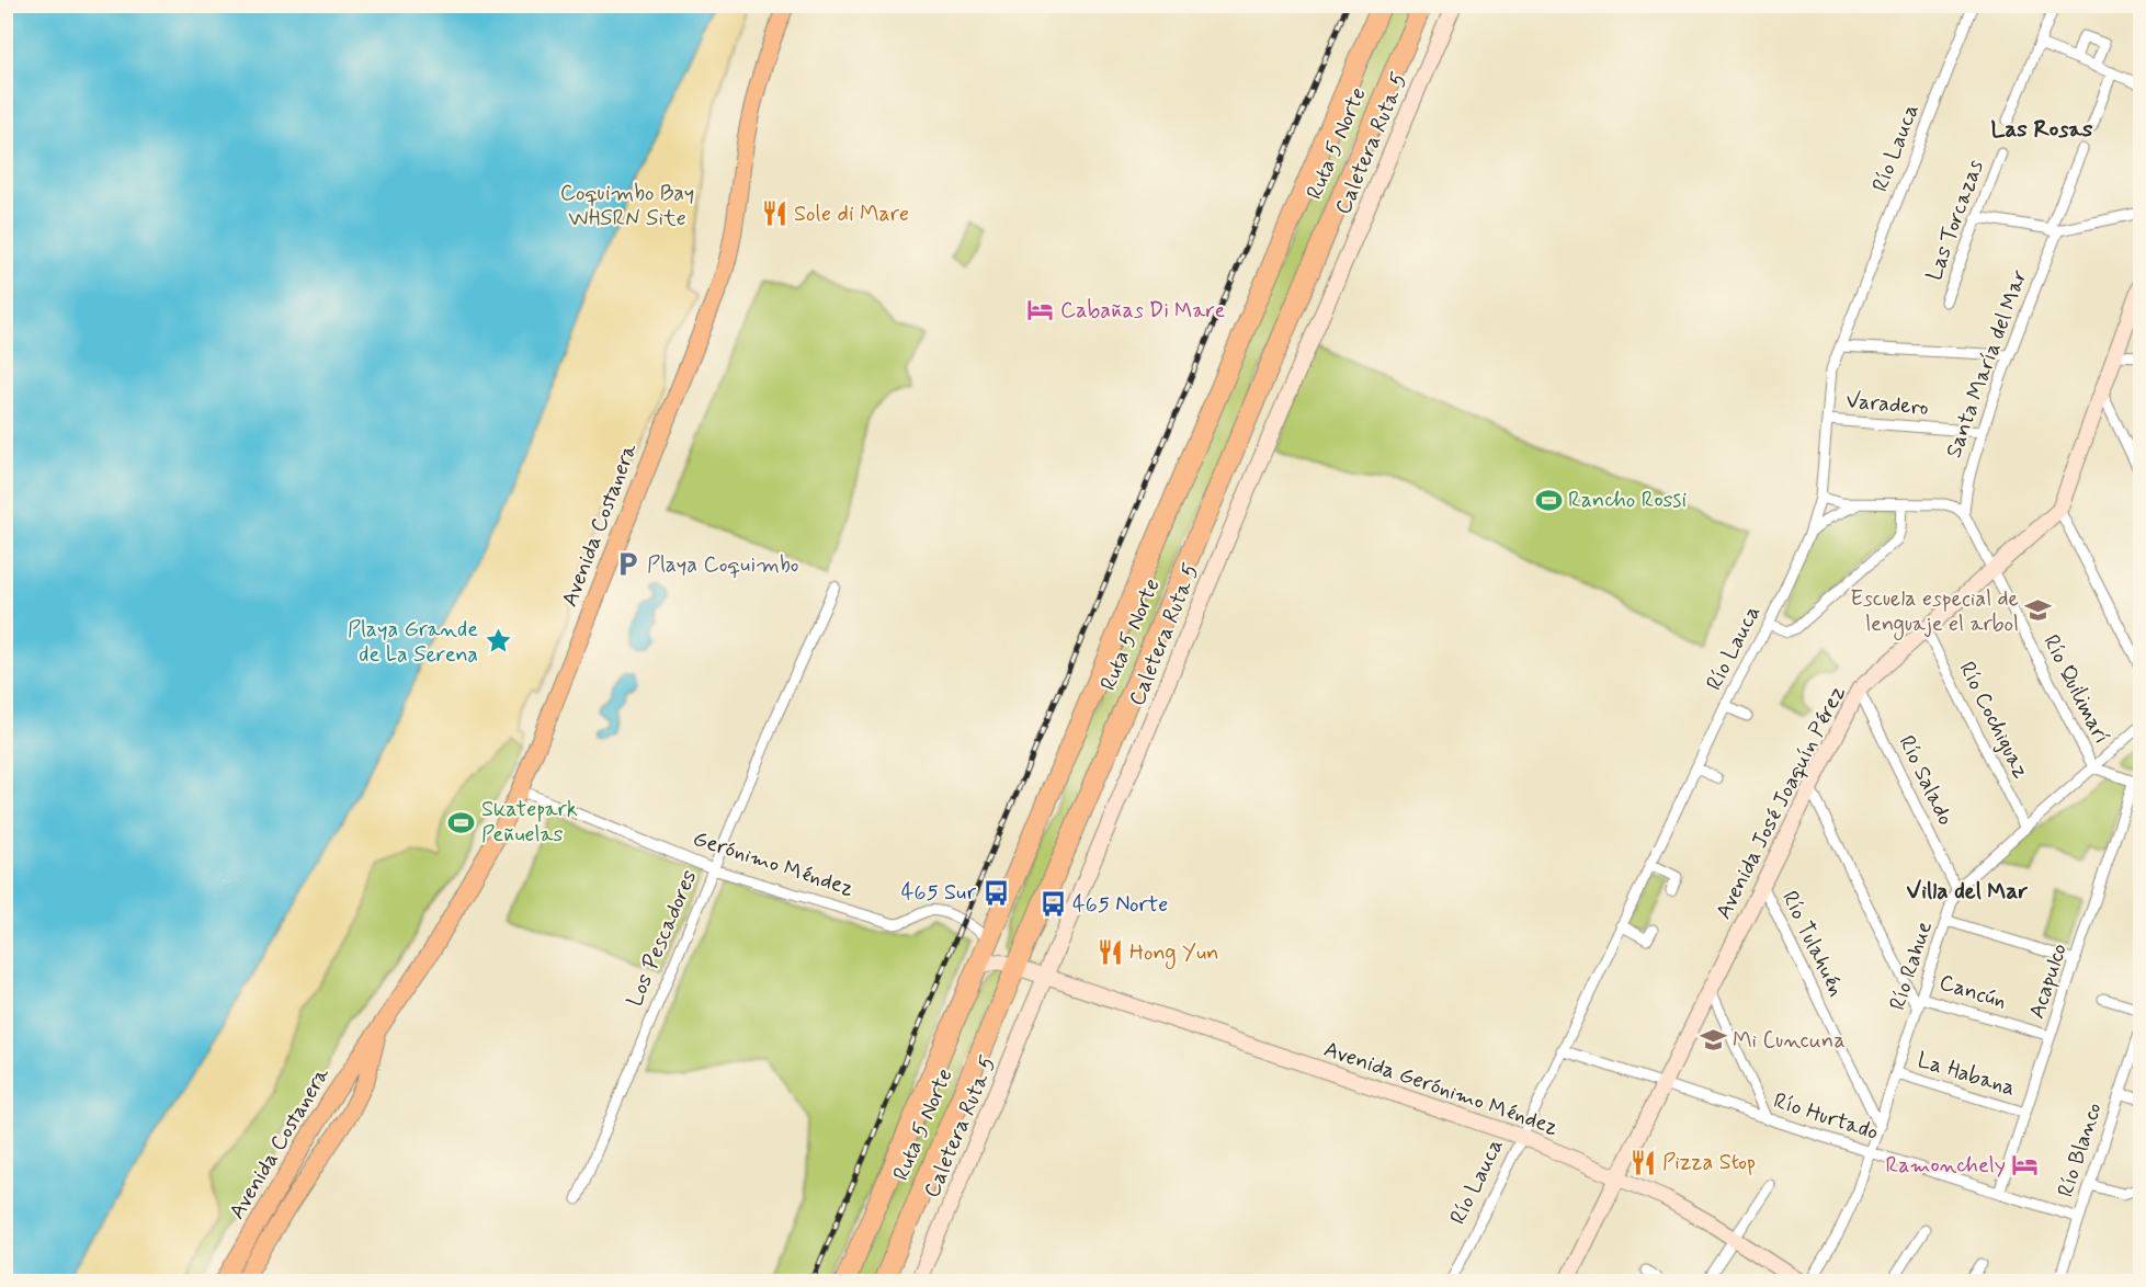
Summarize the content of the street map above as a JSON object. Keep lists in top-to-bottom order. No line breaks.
{"streets":{"highway":["Ruta 5 Norte"],"main road":["Caletera Ruta 5","Avenida Costanera","Avenida José Joaquín Pérez","Gerónimo Méndez","Avenida Gerónimo Méndez"],"street":["Río Lauca","Las Torcazas","Santa María del Mar","Varadero","Río Quilimarí","Río Cochiguaz","Río Salado","Los Pescadores","Río Tulahuén","Río Rahue","Acapulco","Cancún","La Habana","Río Hurtado","Río Blanco"]},"crossings":[["Ruta 5 Norte","Gerónimo Méndez"],["Caletera Ruta 5","Avenida Gerónimo Méndez"],["Río Lauca","Varadero"],["Río Lauca","Avenida Gerónimo Méndez"],["Río Lauca","Río Hurtado"],["Santa María del Mar","Varadero"],["Santa María del Mar","Río Quilimarí"],["Avenida Costanera","Gerónimo Méndez"],["Río Quilimarí","Avenida José Joaquín Pérez"],["Río Quilimarí","Acapulco"],["Río Cochiguaz","Avenida José Joaquín Pérez"],["Río Salado","Avenida José Joaquín Pérez"],["Río Salado","Río Rahue"],["Avenida José Joaquín Pérez","Río Tulahuén"],["Avenida José Joaquín Pérez","Avenida Gerónimo Méndez"],["Avenida José Joaquín Pérez","Río Hurtado"],["Gerónimo Méndez","Los Pescadores"],["Río Tulahuén","Río Rahue"],["Río Rahue","Cancún"],["Río Rahue","La Habana"],["Río Rahue","Río Hurtado"],["Acapulco","Cancún"],["Acapulco","La Habana"],["Acapulco","Río Hurtado"],["Río Hurtado","Río Blanco"]],"districts":["Las Rosas","Villa del Mar"],"parks":["Coquimbo Bay WHSRN Site"],"places":{"restaurant":["Sole di Mare","Hong Yun","Pizza Stop"],"hotel":["Cabañas Di Mare","Ramonchely"],"sports":["Rancho Rossi","Skatepark Peñuelas"],"parking":["Playa Coquimbo"],"school or university":["Escuela especial de lenguaje el arbol","Mi Cuncuna"],"place":["Playa Grande de La Serena"],"bus stop":["465 Sur","465 Norte"]}}
